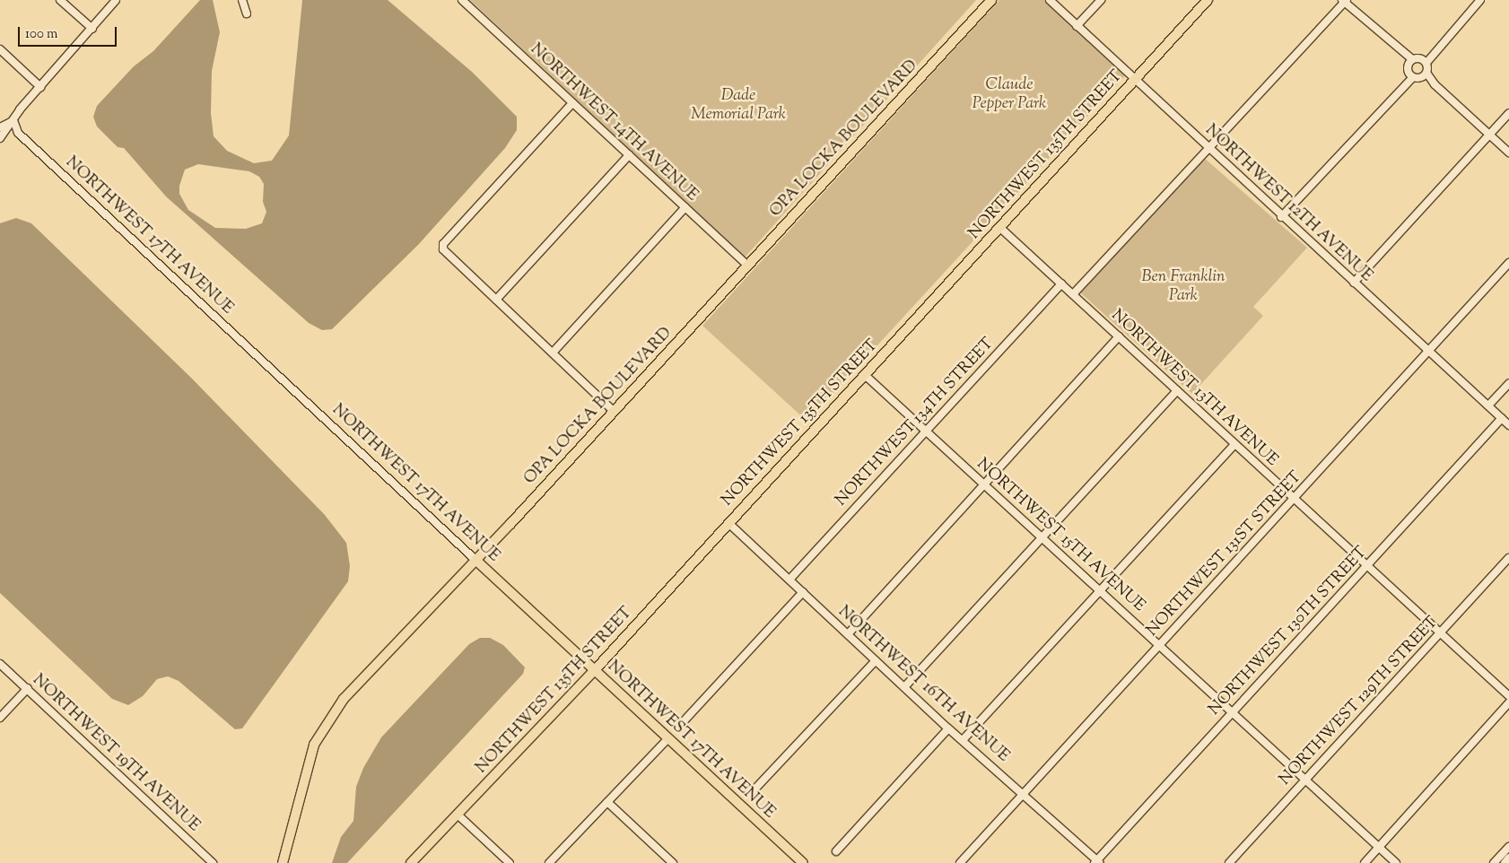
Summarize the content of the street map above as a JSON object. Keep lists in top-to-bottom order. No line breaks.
{"streets":{"main road":["OPA LOCKA BOULEVARD","NORTHWEST 135TH STREET","NORTHWEST 17TH AVENUE"],"street":["NORTHWEST 14TH AVENUE","NORTHWEST 12TH AVENUE","NORTHWEST 13TH AVENUE","NORTHWEST 134TH STREET","NORTHWEST 15TH AVENUE","NORTHWEST 131ST STREET","NORTHWEST 130TH STREET","NORTHWEST 16TH AVENUE","NORTHWEST 129TH STREET","NORTHWEST 19TH AVENUE"]},"crossings":[["NORTHWEST 14TH AVENUE","OPA LOCKA BOULEVARD"],["OPA LOCKA BOULEVARD","NORTHWEST 17TH AVENUE"],["NORTHWEST 135TH STREET","NORTHWEST 12TH AVENUE"],["NORTHWEST 135TH STREET","NORTHWEST 17TH AVENUE"],["NORTHWEST 135TH STREET","NORTHWEST 13TH AVENUE"],["NORTHWEST 135TH STREET","NORTHWEST 15TH AVENUE"],["NORTHWEST 135TH STREET","NORTHWEST 16TH AVENUE"],["NORTHWEST 12TH AVENUE","NORTHWEST 131ST STREET"],["NORTHWEST 12TH AVENUE","NORTHWEST 130TH STREET"],["NORTHWEST 13TH AVENUE","NORTHWEST 134TH STREET"],["NORTHWEST 13TH AVENUE","NORTHWEST 131ST STREET"],["NORTHWEST 13TH AVENUE","NORTHWEST 130TH STREET"],["NORTHWEST 13TH AVENUE","NORTHWEST 129TH STREET"],["NORTHWEST 134TH STREET","NORTHWEST 15TH AVENUE"],["NORTHWEST 134TH STREET","NORTHWEST 16TH AVENUE"],["NORTHWEST 15TH AVENUE","NORTHWEST 131ST STREET"],["NORTHWEST 15TH AVENUE","NORTHWEST 130TH STREET"],["NORTHWEST 15TH AVENUE","NORTHWEST 129TH STREET"],["NORTHWEST 131ST STREET","NORTHWEST 16TH AVENUE"],["NORTHWEST 130TH STREET","NORTHWEST 16TH AVENUE"]],"parks":["Claude Pepper Park","Dade Memorial Park","Ben Franklin Park"],"scale_bar":"100 m"}
